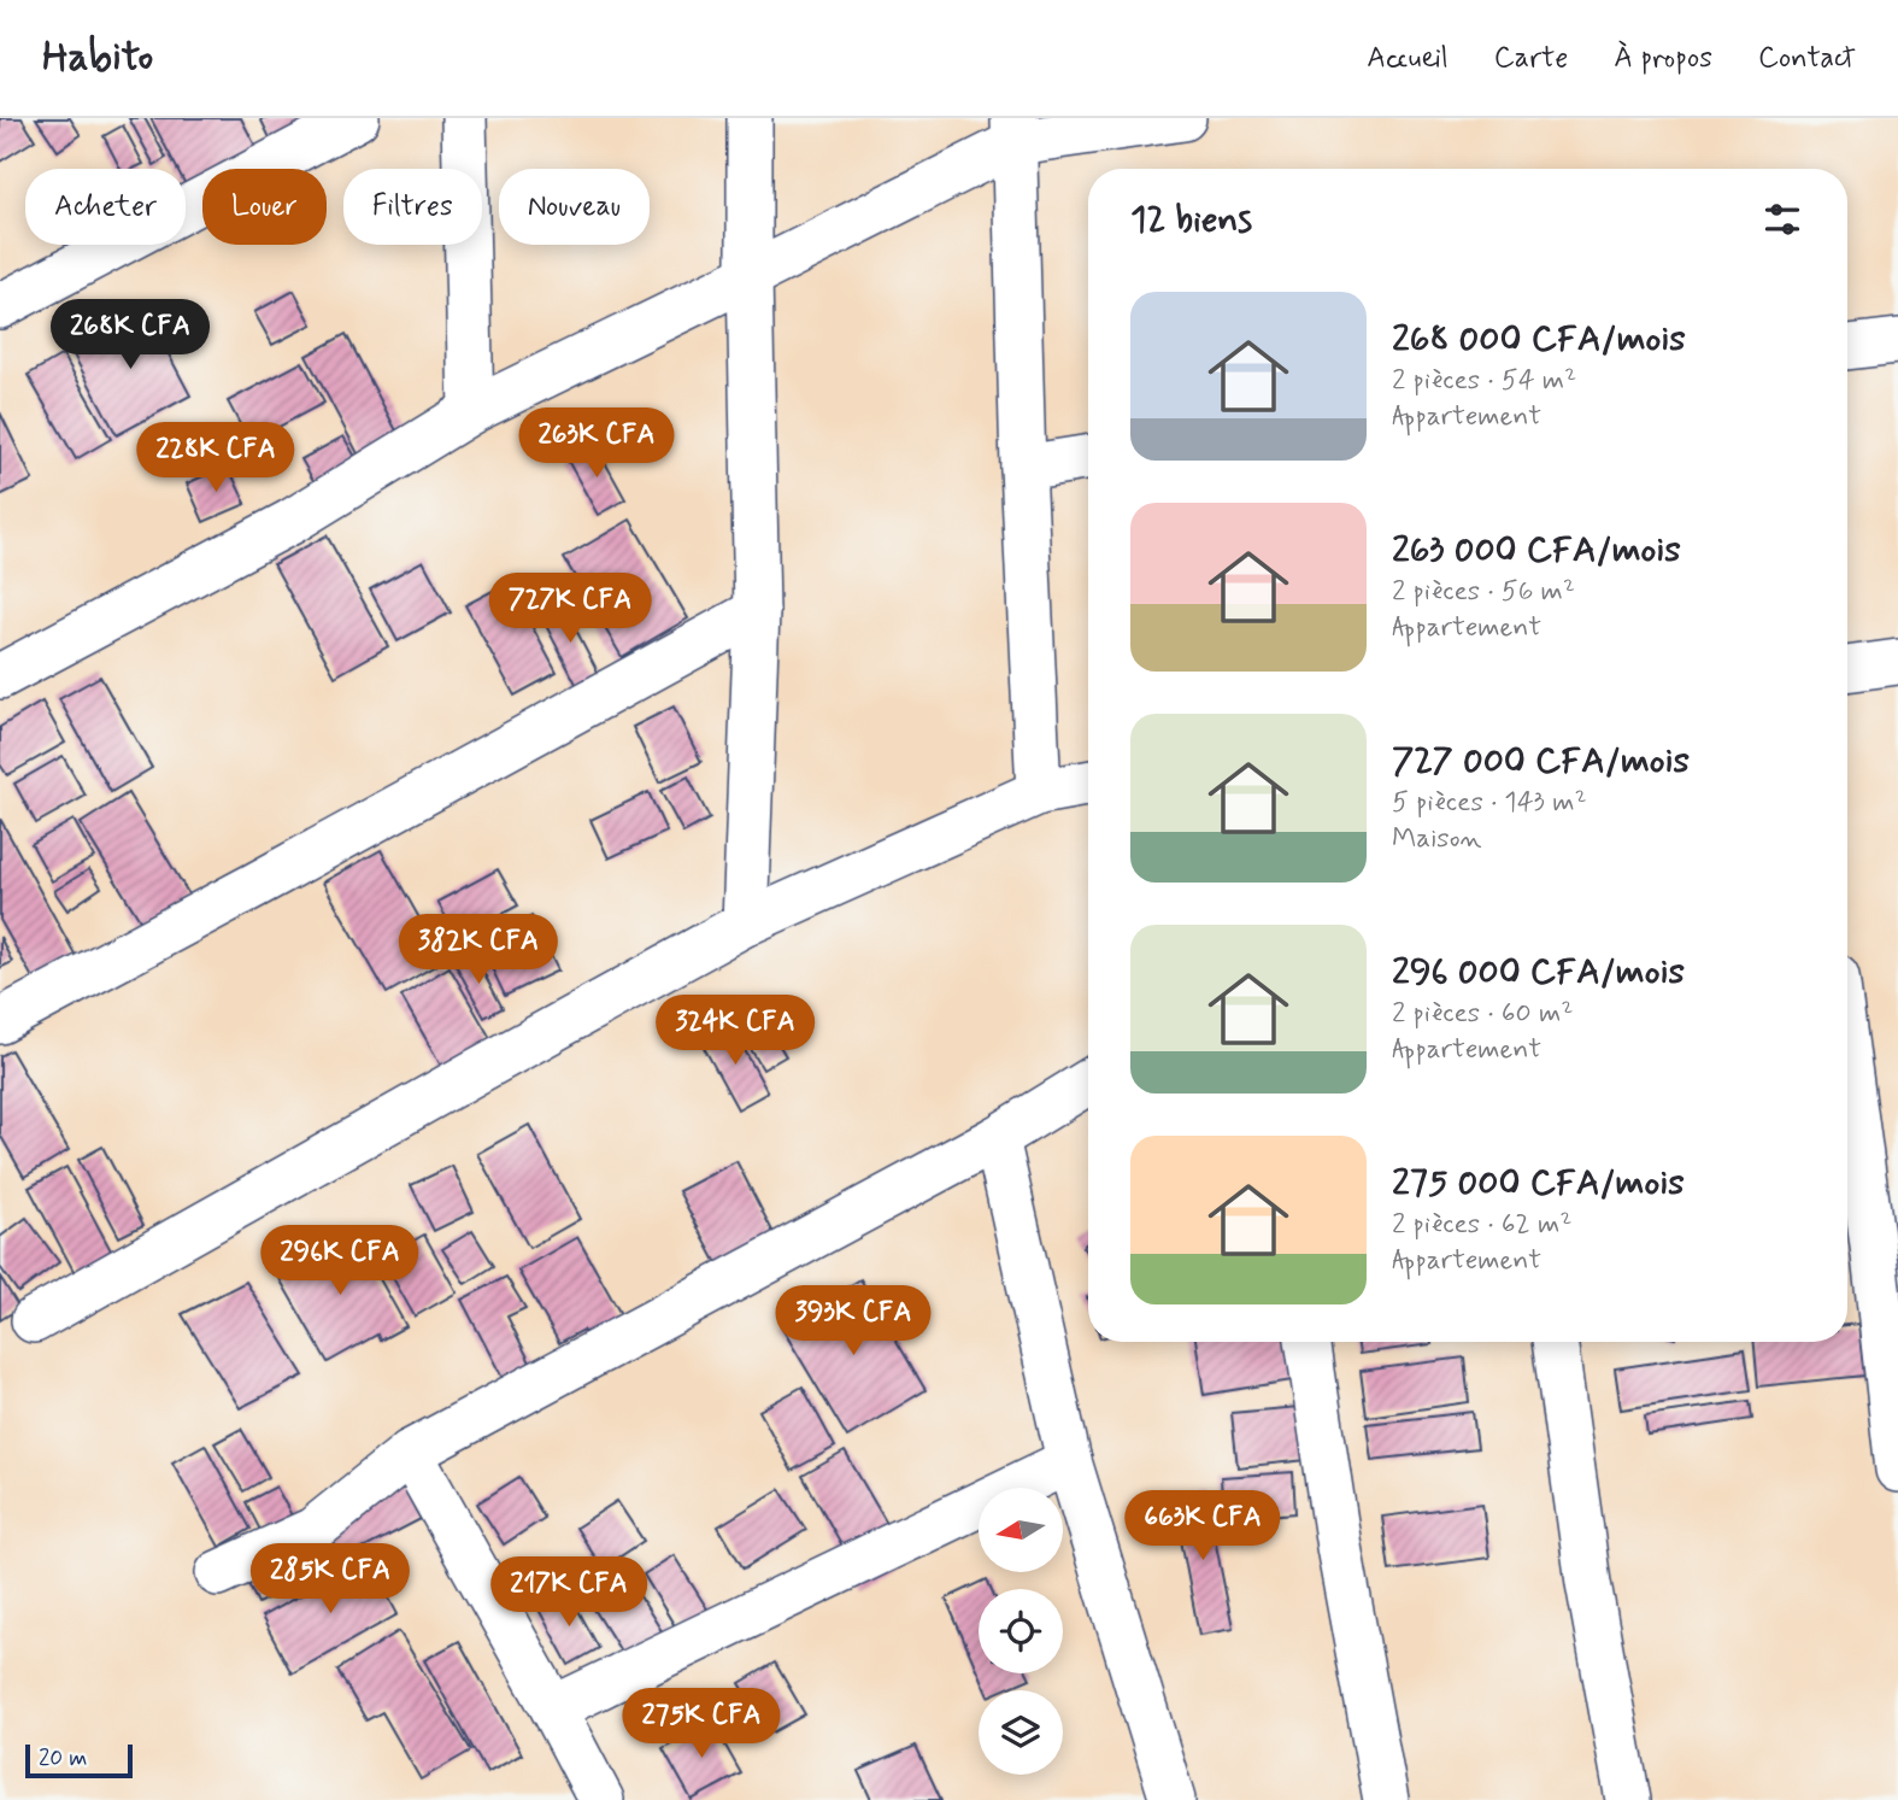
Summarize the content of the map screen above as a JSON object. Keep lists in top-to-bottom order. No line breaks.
{"scale_bar":"20 m","north":"left","page":{"header":"Habito","nav":["Accueil","Carte","À propos","Contact"],"chip":["Acheter","Louer","Filtres","Nouveau"],"heading":"12 biens","list":[{"name":"268 000 CFA/mois","note":"2 pièces · 54 m² · Appartement"},{"name":"263 000 CFA/mois","note":"2 pièces · 56 m² · Appartement"},{"name":"727 000 CFA/mois","note":"5 pièces · 143 m² · Maison"},{"name":"296 000 CFA/mois","note":"2 pièces · 60 m² · Appartement"},{"name":"275 000 CFA/mois","note":"2 pièces · 62 m² · Appartement"}],"price":["268K CFA","263K CFA","228K CFA","727K CFA","382K CFA","324K CFA","296K CFA","393K CFA","663K CFA","285K CFA","217K CFA","275K CFA"],"scale":"20 m"}}
